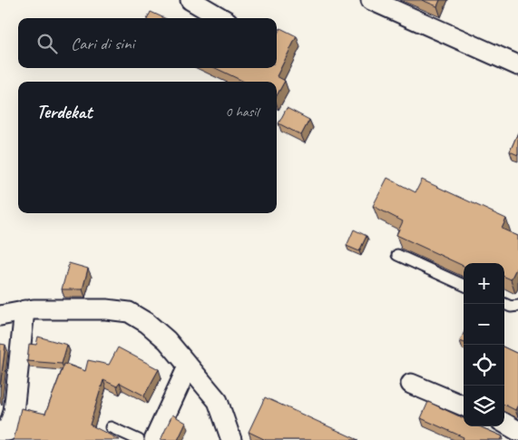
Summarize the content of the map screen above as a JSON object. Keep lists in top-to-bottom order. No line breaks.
{"page":{"search":"Cari di sini","heading":["Terdekat","0 hasil"],"map_buttons":["+","−"]}}
